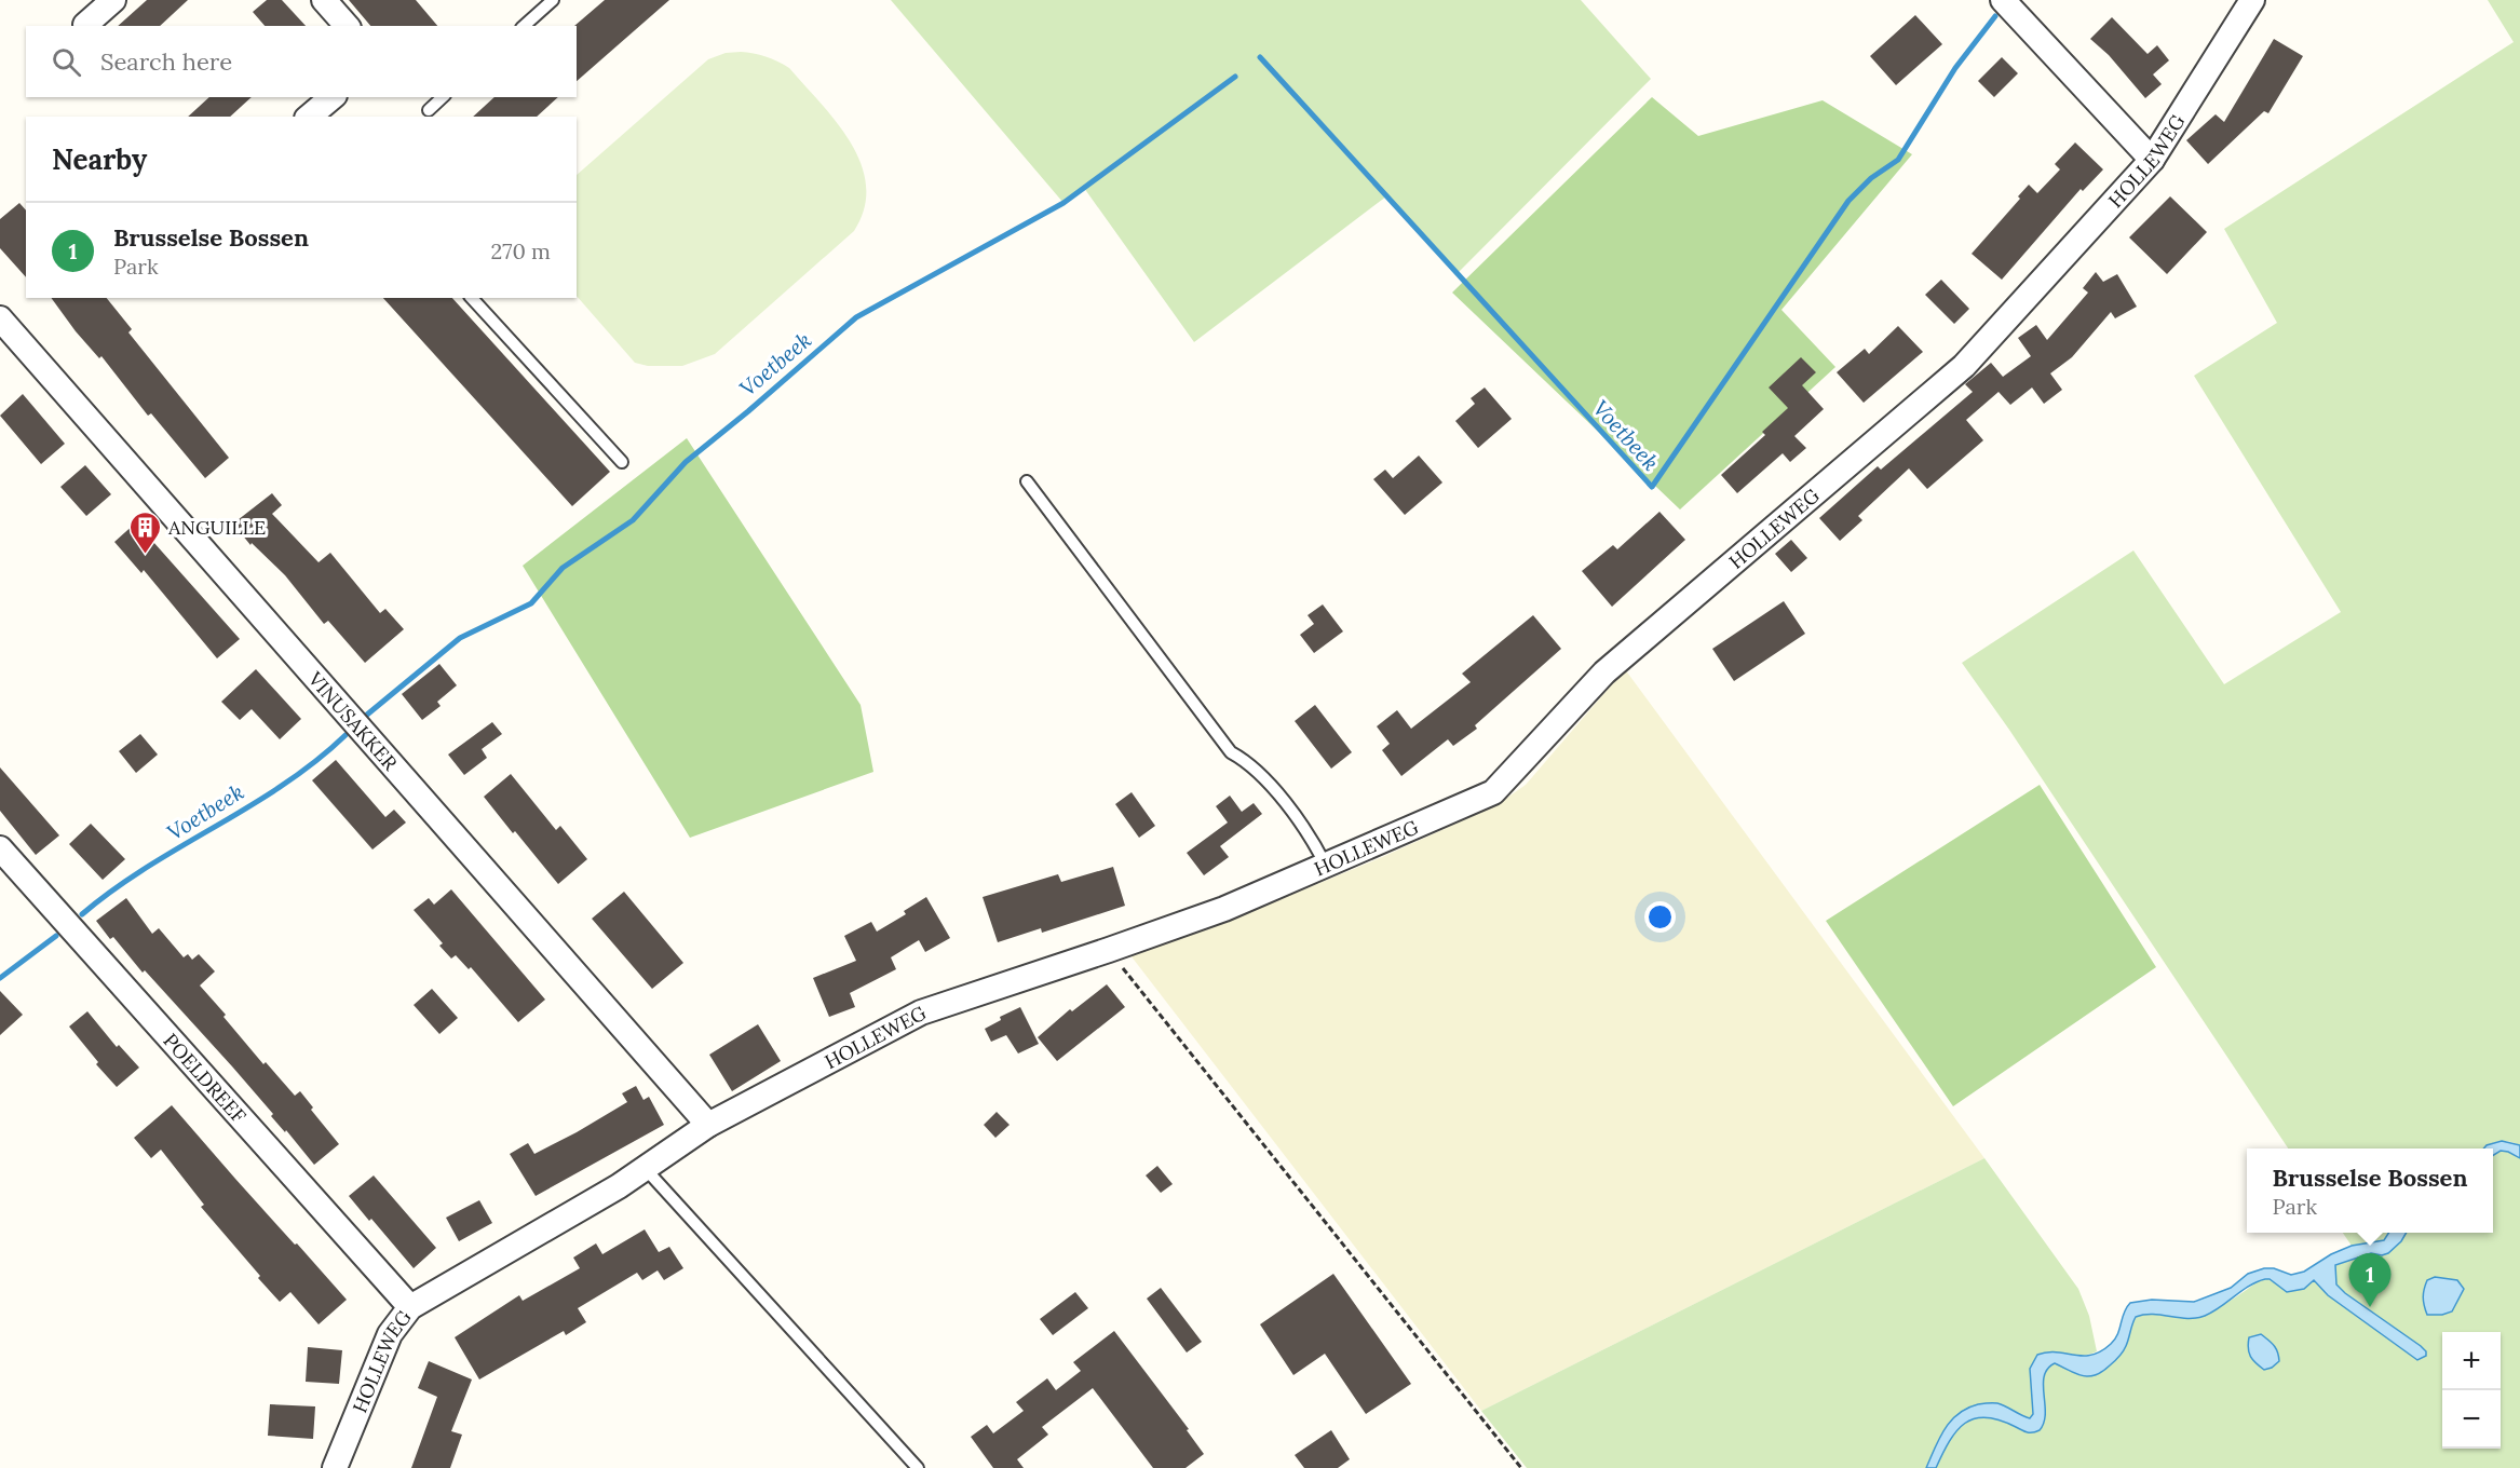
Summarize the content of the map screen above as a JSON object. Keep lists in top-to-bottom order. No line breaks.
{"streets":{"street":["HOLLEWEG","VINUSAKKER","POELDREEF"]},"crossings":[["HOLLEWEG","VINUSAKKER"],["HOLLEWEG","POELDREEF"]],"water":["Voetbeek"],"places":{"building":["ANGUILLE"]},"page":{"search":"Search here","heading":"Nearby","list":[{"mark":"1","name":"Brusselse Bossen","note":"Park","value":"270 m"}],"popup":["Brusselse Bossen","Park"],"pins":"1","map_buttons":["+","−"]}}
